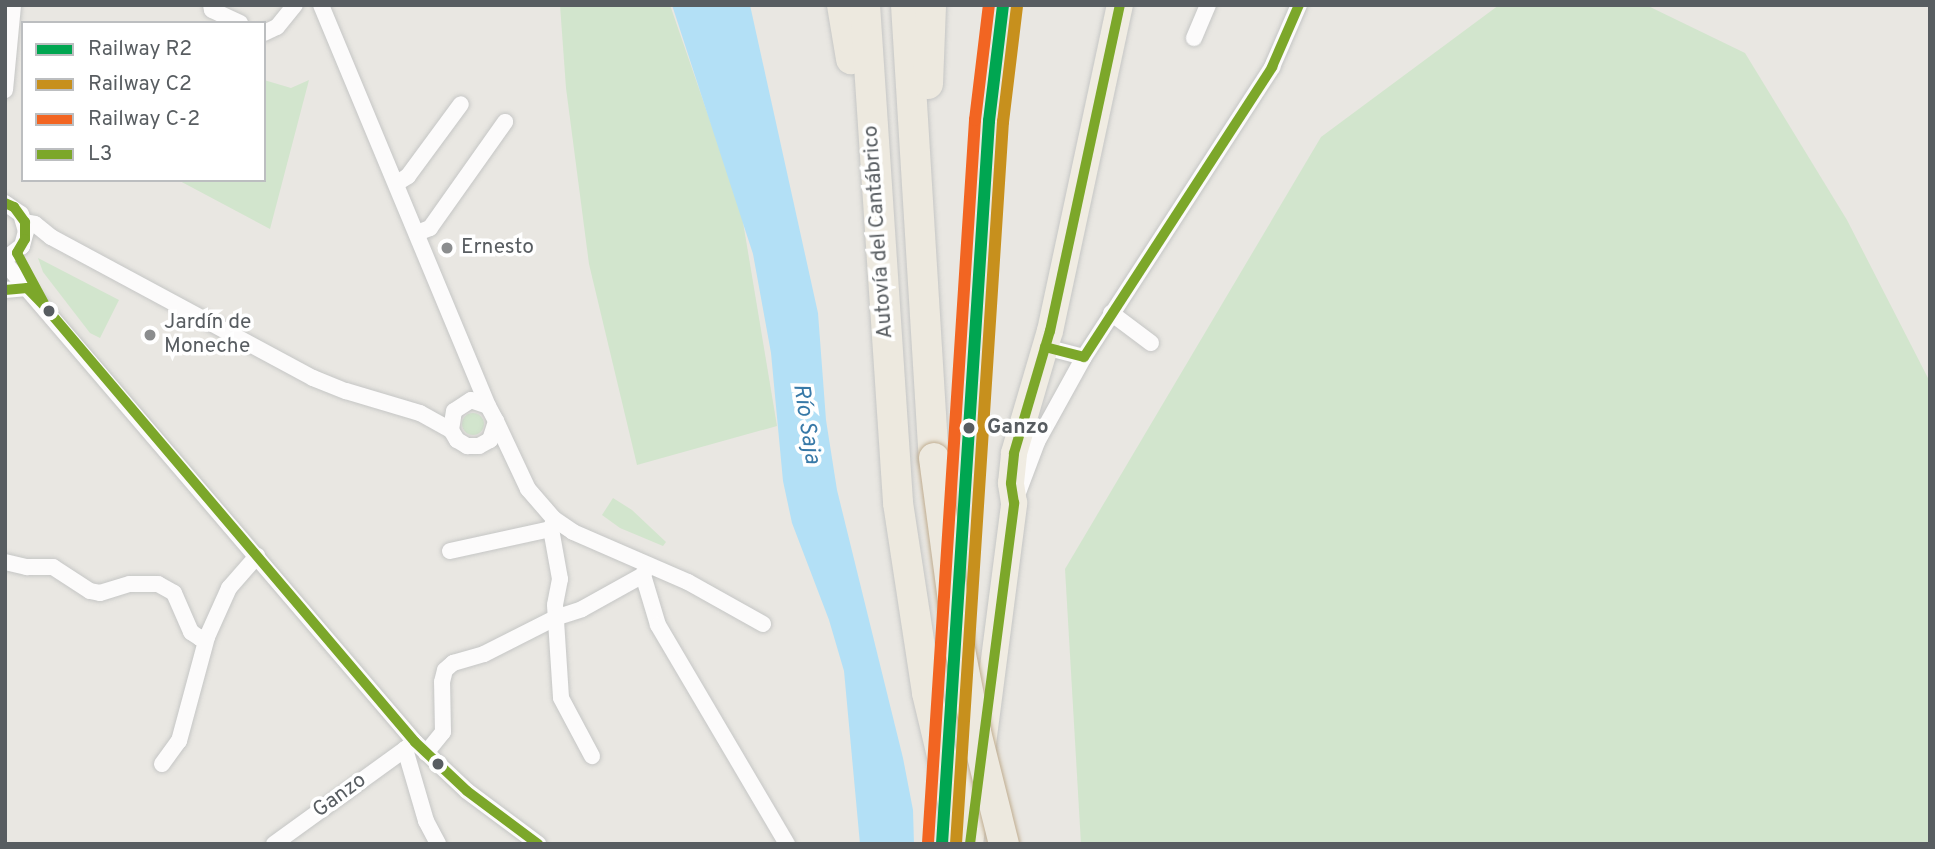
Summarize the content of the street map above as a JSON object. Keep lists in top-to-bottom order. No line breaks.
{"streets":{"highway":["Autovía del Cantábrico"],"street":["Ganzo"]},"water":["Río Saja"],"places":["Ernesto","Jardín de Moneche","Ganzo"],"lines":["rail line R2","rail line C-2","transit line L3","rail line C2"],"legend":["Railway R2","Railway C2","Railway C-2","L3"]}
